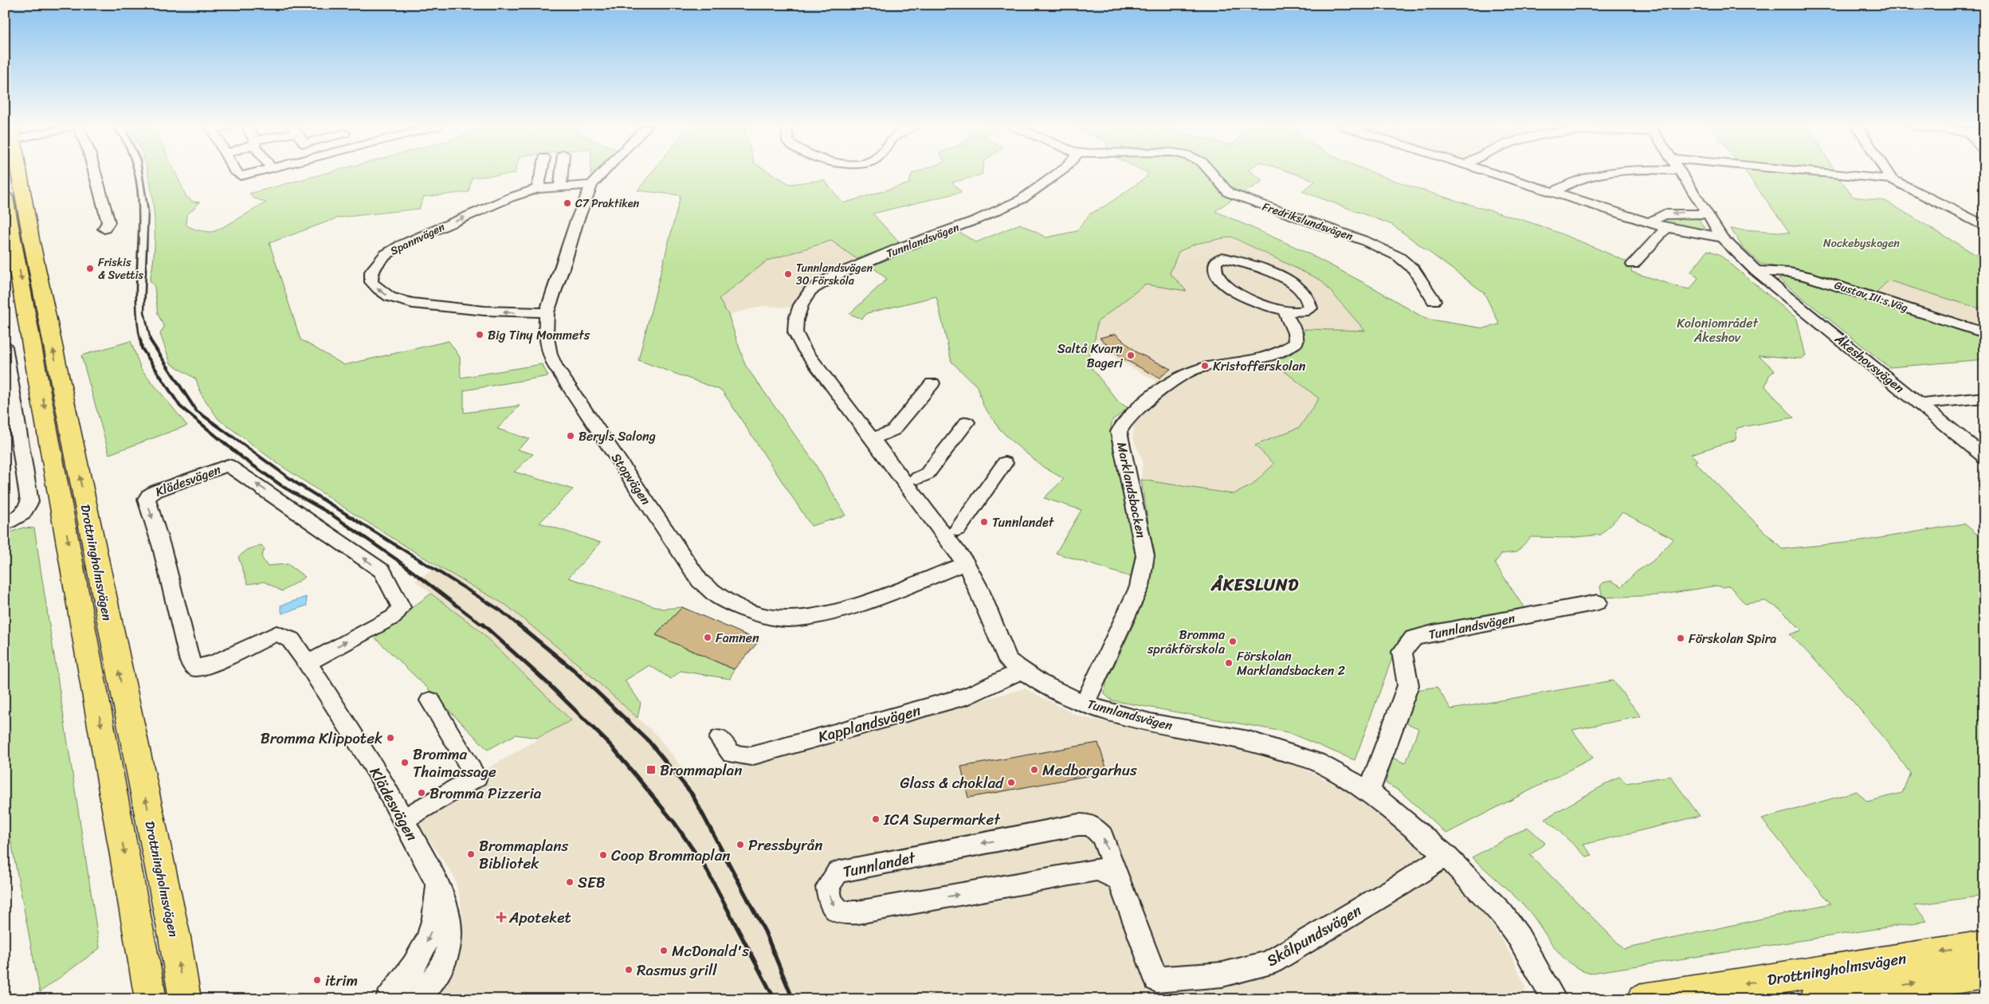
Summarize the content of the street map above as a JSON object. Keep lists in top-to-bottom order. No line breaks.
{"streets":{"main road":["Drottningholmsvägen"],"street":["Fredrikslundsvägen","Spannvägen","Tunnlandsvägen","Gustav III:s Väg","Åkeshovsvägen","Stopvägen","Klädesvägen","Marklandsbacken","Kapplandsvägen","Tunnlandet","Skålpundsvägen"]},"crossings":[["Spannvägen","Stopvägen"],["Tunnlandsvägen","Stopvägen"],["Tunnlandsvägen","Marklandsbacken"],["Tunnlandsvägen","Kapplandsvägen"],["Tunnlandsvägen","Skålpundsvägen"],["Gustav III:s Väg","Åkeshovsvägen"],["Tunnlandet","Skålpundsvägen"]],"districts":["ÅKESLUND"],"parks":["Nockebyskogen","Koloniområdet Åkeshov"],"places":{"other":["C7 Praktiken","Friskis & Svettis","Tunnlandsvägen 30 Förskola","Big Tiny Mommets","Saltå Kvarn Bageri","Kristofferskolan","Beryls Salong","Tunnlandet","Famnen","Förskolan Spira","Bromma språkförskola","Förskolan Marklandsbacken 2","Bromma Klippotek","Bromma Thaimassage","Medborgarhus","Glass & choklad","Bromma Pizzeria","ICA Supermarket","Pressbyrån","Brommaplans Bibliotek","Coop Brommaplan","SEB","McDonald's","Rasmus grill","itrim"],"transit":["Brommaplan"],"health":["Apoteket"]}}
